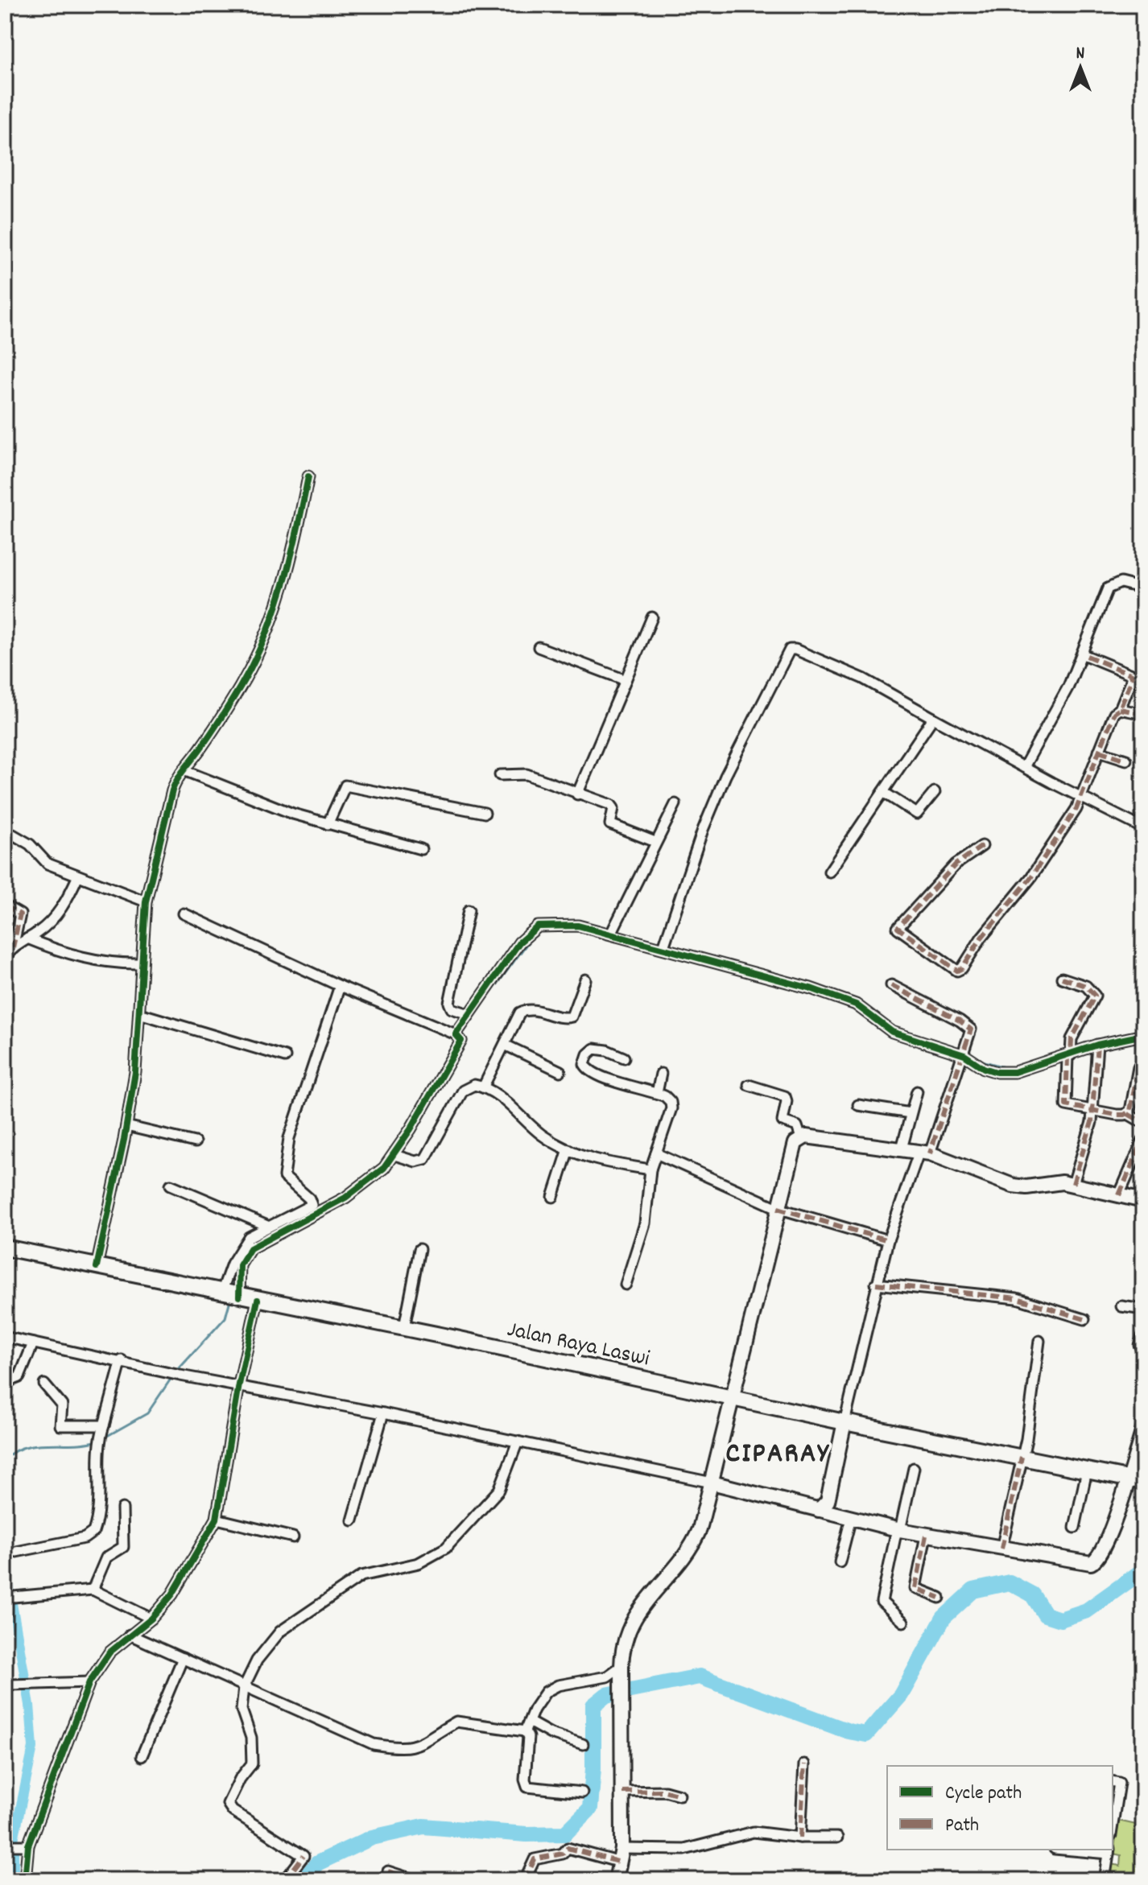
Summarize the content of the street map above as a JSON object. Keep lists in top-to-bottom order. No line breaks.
{"streets":{"main road":["Jalan Raya Laswi"]},"districts":["CIPARAY"],"legend":["Cycle path","Path"],"north":"top"}
